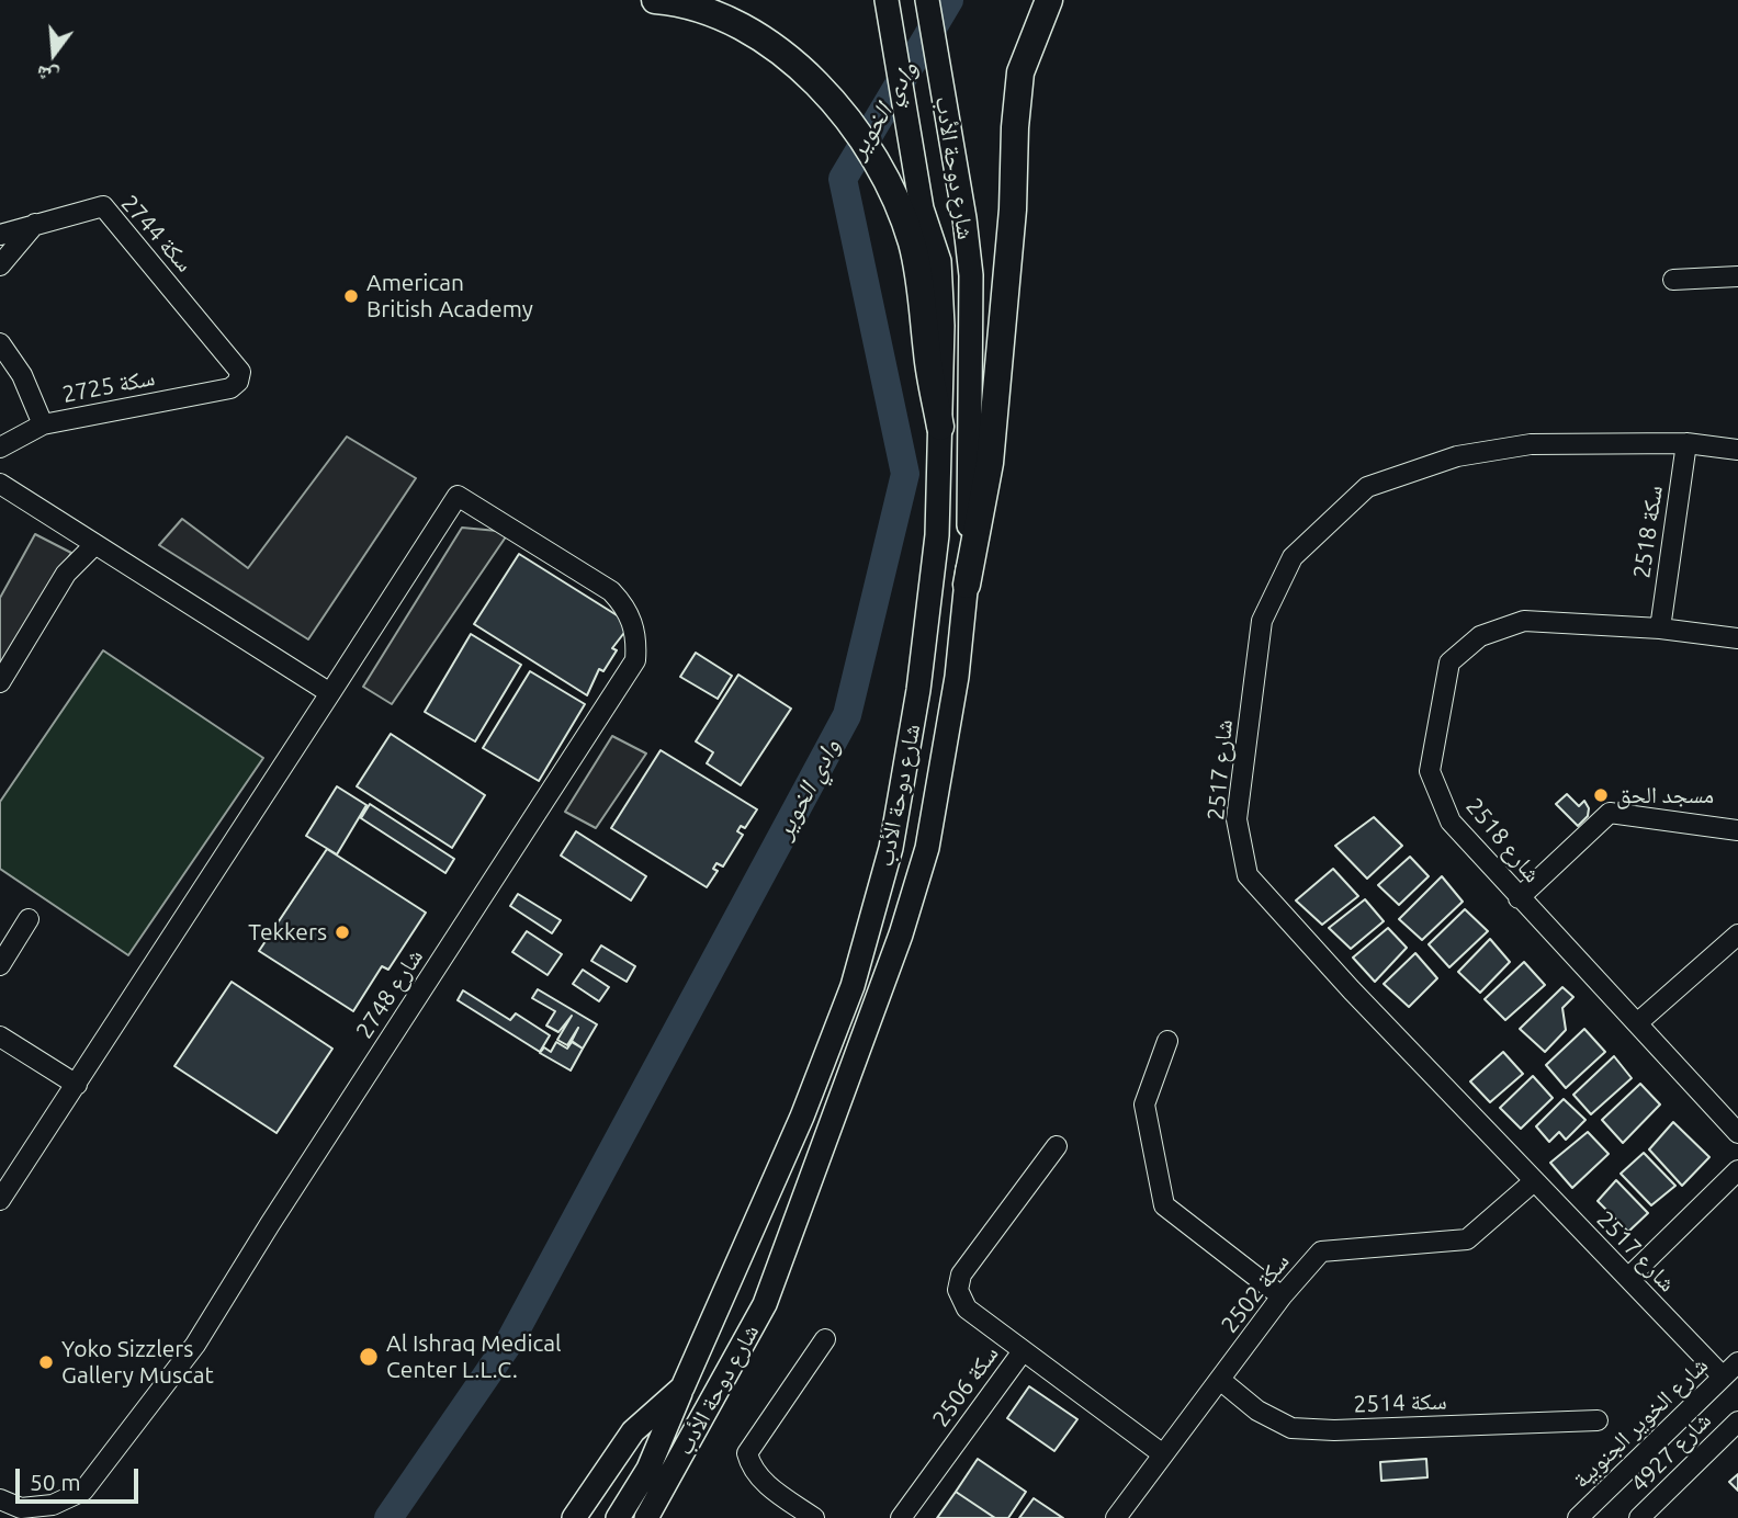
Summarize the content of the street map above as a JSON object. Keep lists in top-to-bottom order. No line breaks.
{"streets":{"main road":["شارع دوحة الأدب"],"street":["سكة 2744","سكة 2725","سكة 2518","2517 شارع","2518 شارع","شارع 2748","2502 سكة","سكة 2506","سكة 2514","شارع الخوير الجنوبية","شارع 4927"]},"crossings":[["سكة 2744","سكة 2725"],["سكة 2518","2517 شارع"],["سكة 2518","2518 شارع"],["2517 شارع","2502 سكة"],["2517 شارع","شارع الخوير الجنوبية"],["2502 سكة","سكة 2506"],["2502 سكة","سكة 2514"]],"water":["وادي الخوير"],"places":["American British Academy","مسجد الحق","Tekkers","Al Ishraq Medical Center L.L.C.","Yoko Sizzlers Gallery Muscat"],"scale_bar":"50 m","north":"bottom"}
